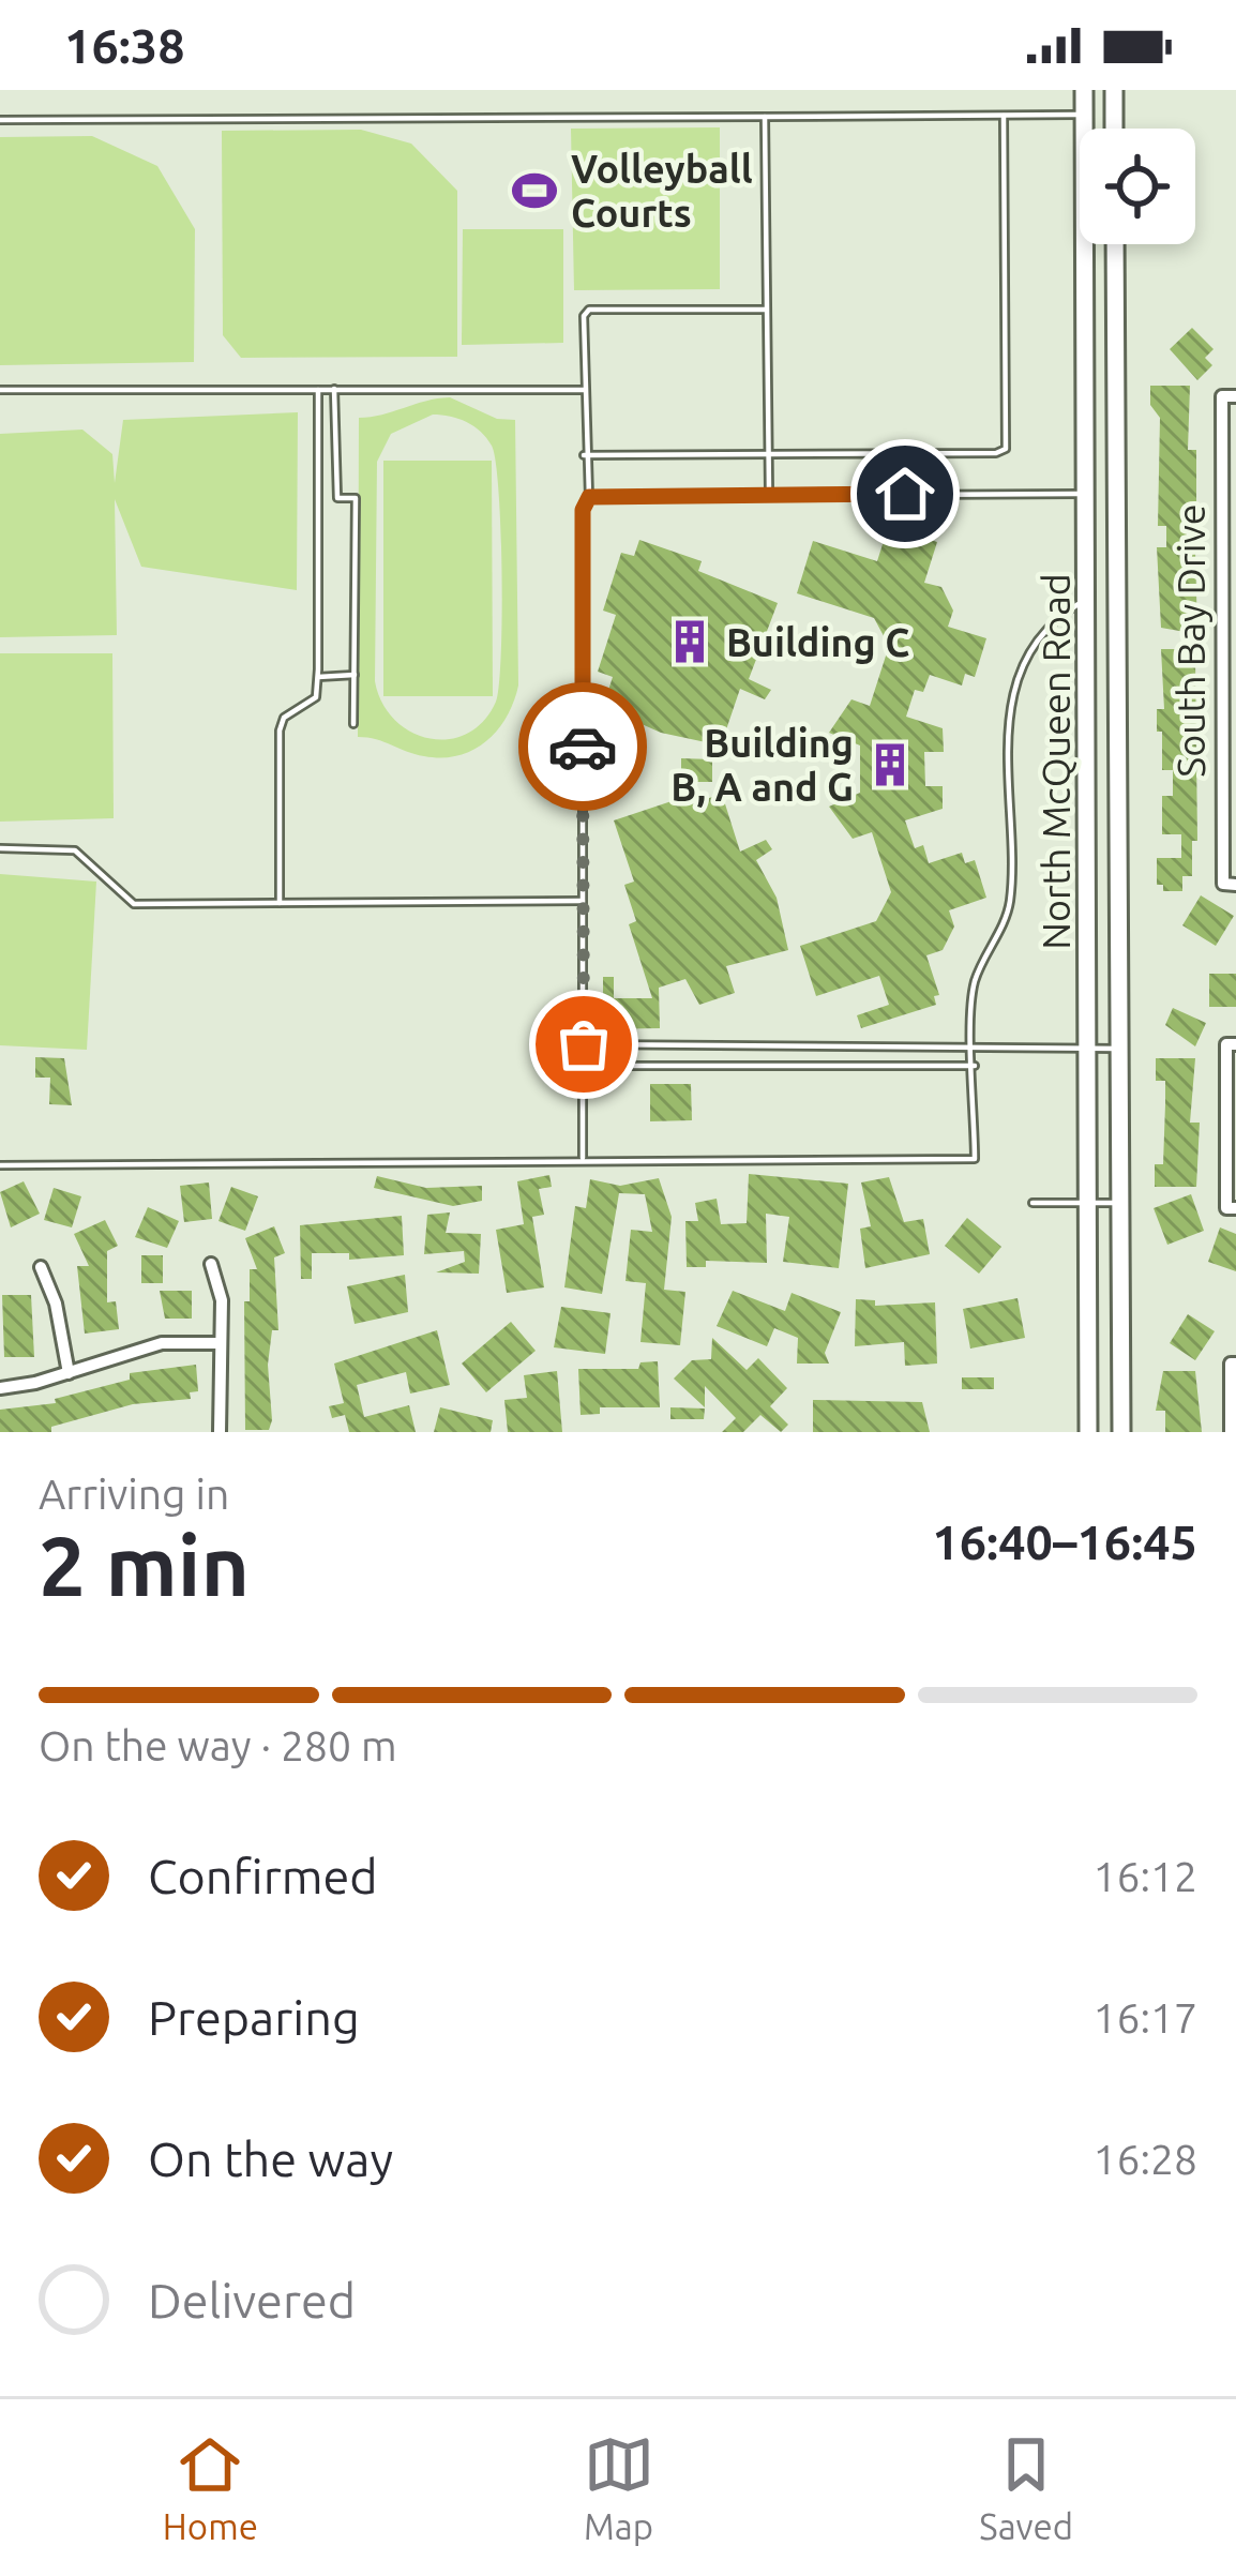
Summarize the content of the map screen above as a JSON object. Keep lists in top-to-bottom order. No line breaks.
{"streets":{"main road":["North McQueen Road"],"street":["South Bay Drive"]},"places":{"sports":["Volleyball Courts"],"building":["Building C","Building B, A and G"]},"page":{"status":"16:38","heading":["2 min","Arriving in","16:40–16:45"],"bar":"On the way · 280 m","list":[["Confirmed","16:12"],["Preparing","16:17"],["On the way","16:28"],"Delivered"],"tabs":["Home","Map","Saved"]}}
